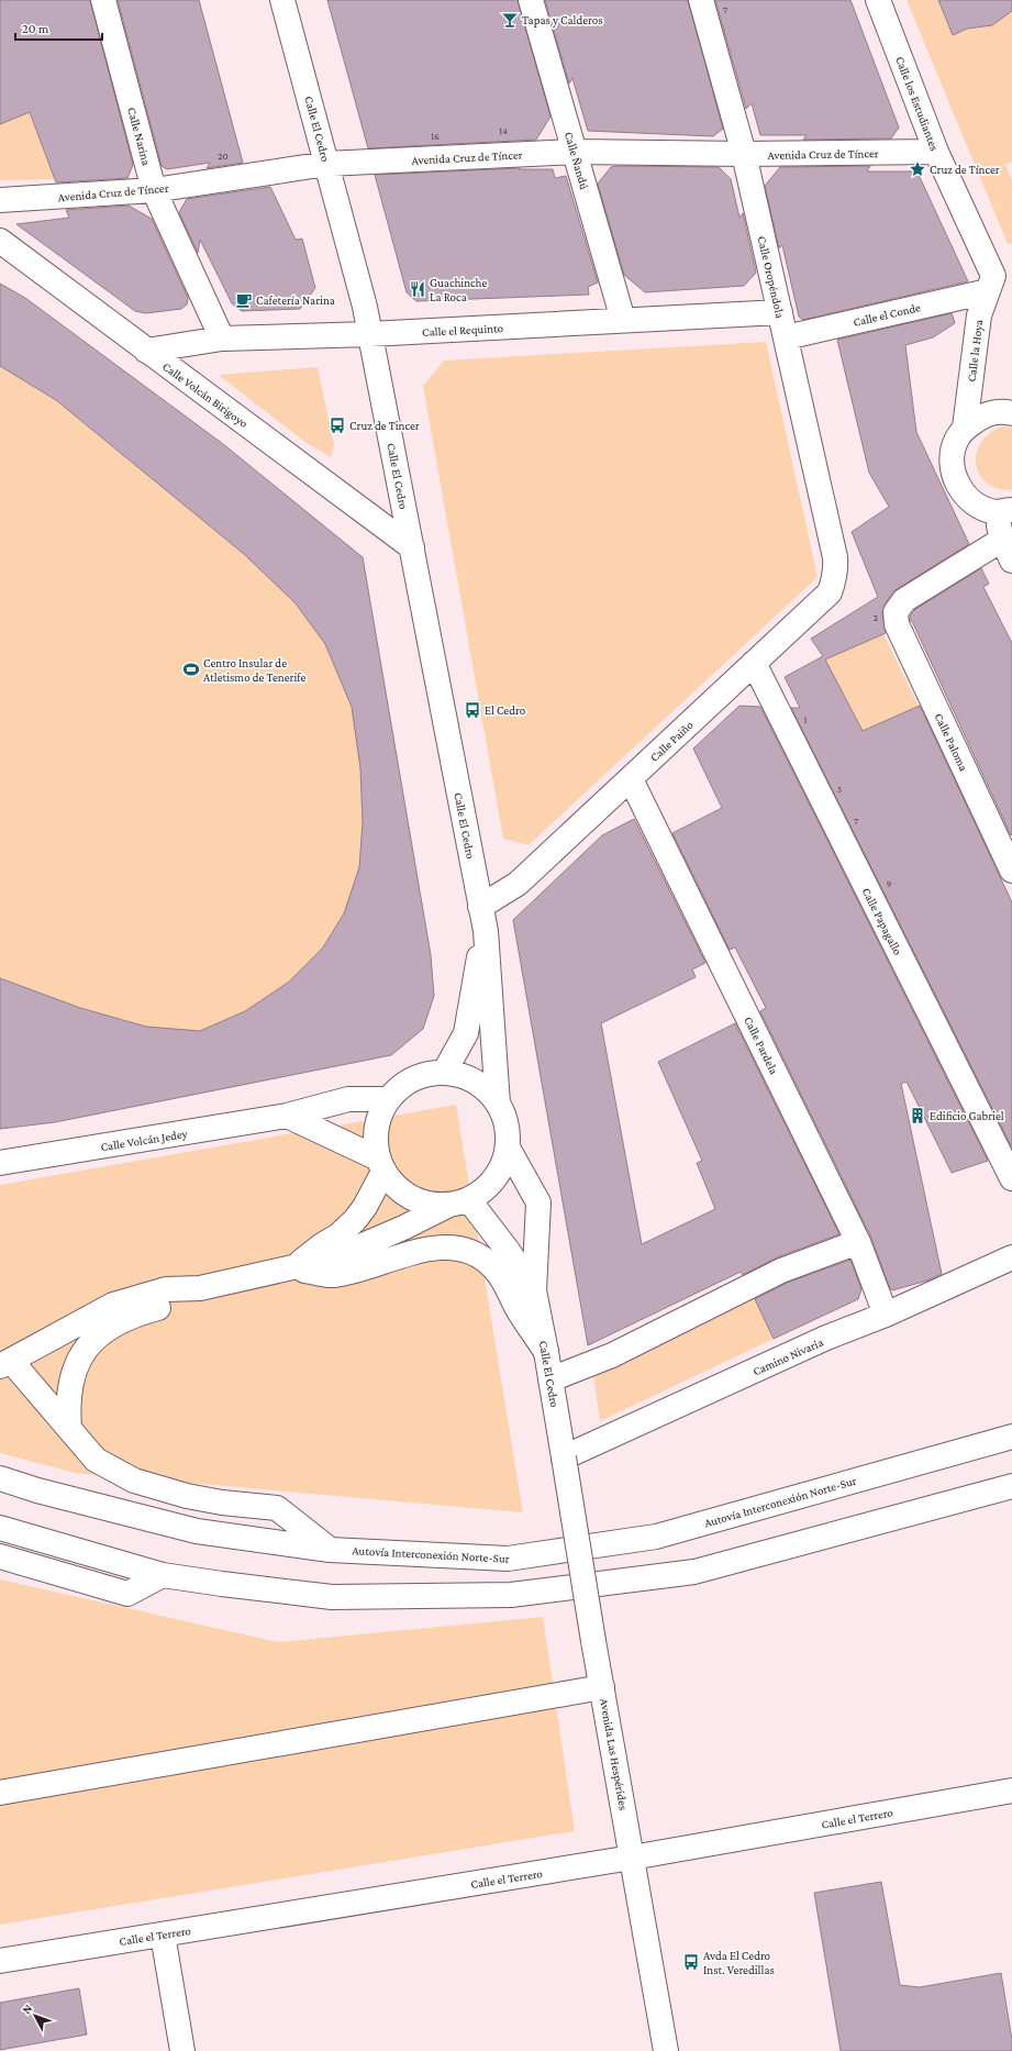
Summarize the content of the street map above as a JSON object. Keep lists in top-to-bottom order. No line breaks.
{"streets":{"main road":["Calle los Estudiantes","Calle El Cedro","Calle Narina","Avenida Cruz de Tíncer","Calle Ñandú","Calle Oropéndola","Calle el Conde","Calle el Requinto","Calle la Hoya","Calle Volcán Birigoyo","Calle Paiño","Calle Paloma","Calle Papagallo","Calle Pardela","Calle Volcán Jedey","Camino Nivaria","Autovía Interconexión Norte-Sur","Avenida Las Hespérides","Calle el Terrero"]},"crossings":[["Calle los Estudiantes","Avenida Cruz de Tíncer"],["Calle los Estudiantes","Calle el Conde"],["Calle los Estudiantes","Calle la Hoya"],["Calle El Cedro","Avenida Cruz de Tíncer"],["Calle El Cedro","Calle el Requinto"],["Calle El Cedro","Calle Volcán Birigoyo"],["Calle El Cedro","Calle Paiño"],["Calle El Cedro","Calle Volcán Jedey"],["Calle El Cedro","Camino Nivaria"],["Calle El Cedro","Avenida Las Hespérides"],["Calle Narina","Avenida Cruz de Tíncer"],["Calle Narina","Calle el Requinto"],["Avenida Cruz de Tíncer","Calle Ñandú"],["Avenida Cruz de Tíncer","Calle Oropéndola"],["Calle Ñandú","Calle el Requinto"],["Calle Oropéndola","Calle el Conde"],["Calle Oropéndola","Calle el Requinto"],["Calle Oropéndola","Calle Paiño"],["Calle el Conde","Calle la Hoya"],["Calle el Requinto","Calle Volcán Birigoyo"],["Calle Paiño","Calle Papagallo"],["Calle Paiño","Calle Pardela"],["Calle Pardela","Camino Nivaria"],["Camino Nivaria","Avenida Las Hespérides"],["Avenida Las Hespérides","Calle el Terrero"]],"places":{"bar":["Tapas y Calderos"],"place":["Cruz de Tíncer"],"restaurant":["Guachinche La Roca"],"cafe":["Cafetería Narina"],"bus stop":["Cruz de Tincer","El Cedro","Avda El Cedro Inst. Veredillas"],"sports":["Centro Insular de Atletismo de Tenerife"],"building":["Edificio Gabriel"]},"house_numbers":["7","14","16","20","2","1","5","7","9"],"scale_bar":"20 m","north":"top left"}
